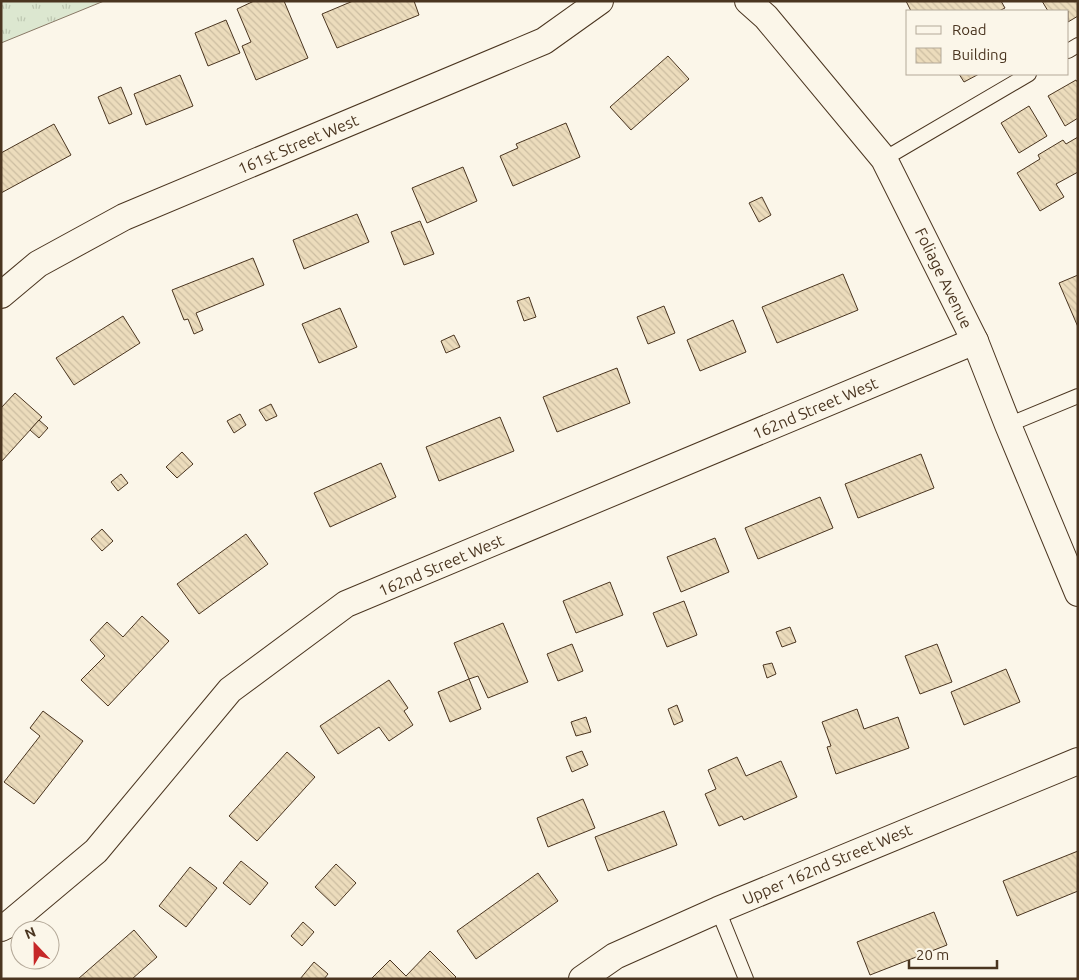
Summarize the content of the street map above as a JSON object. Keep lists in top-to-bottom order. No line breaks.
{"streets":{"street":["161st Street West","Foliage Avenue","162nd Street West","Upper 162nd Street West"]},"crossings":[["Foliage Avenue","162nd Street West"]],"legend":["Road","Building"],"scale_bar":"20 m","north":"top"}
